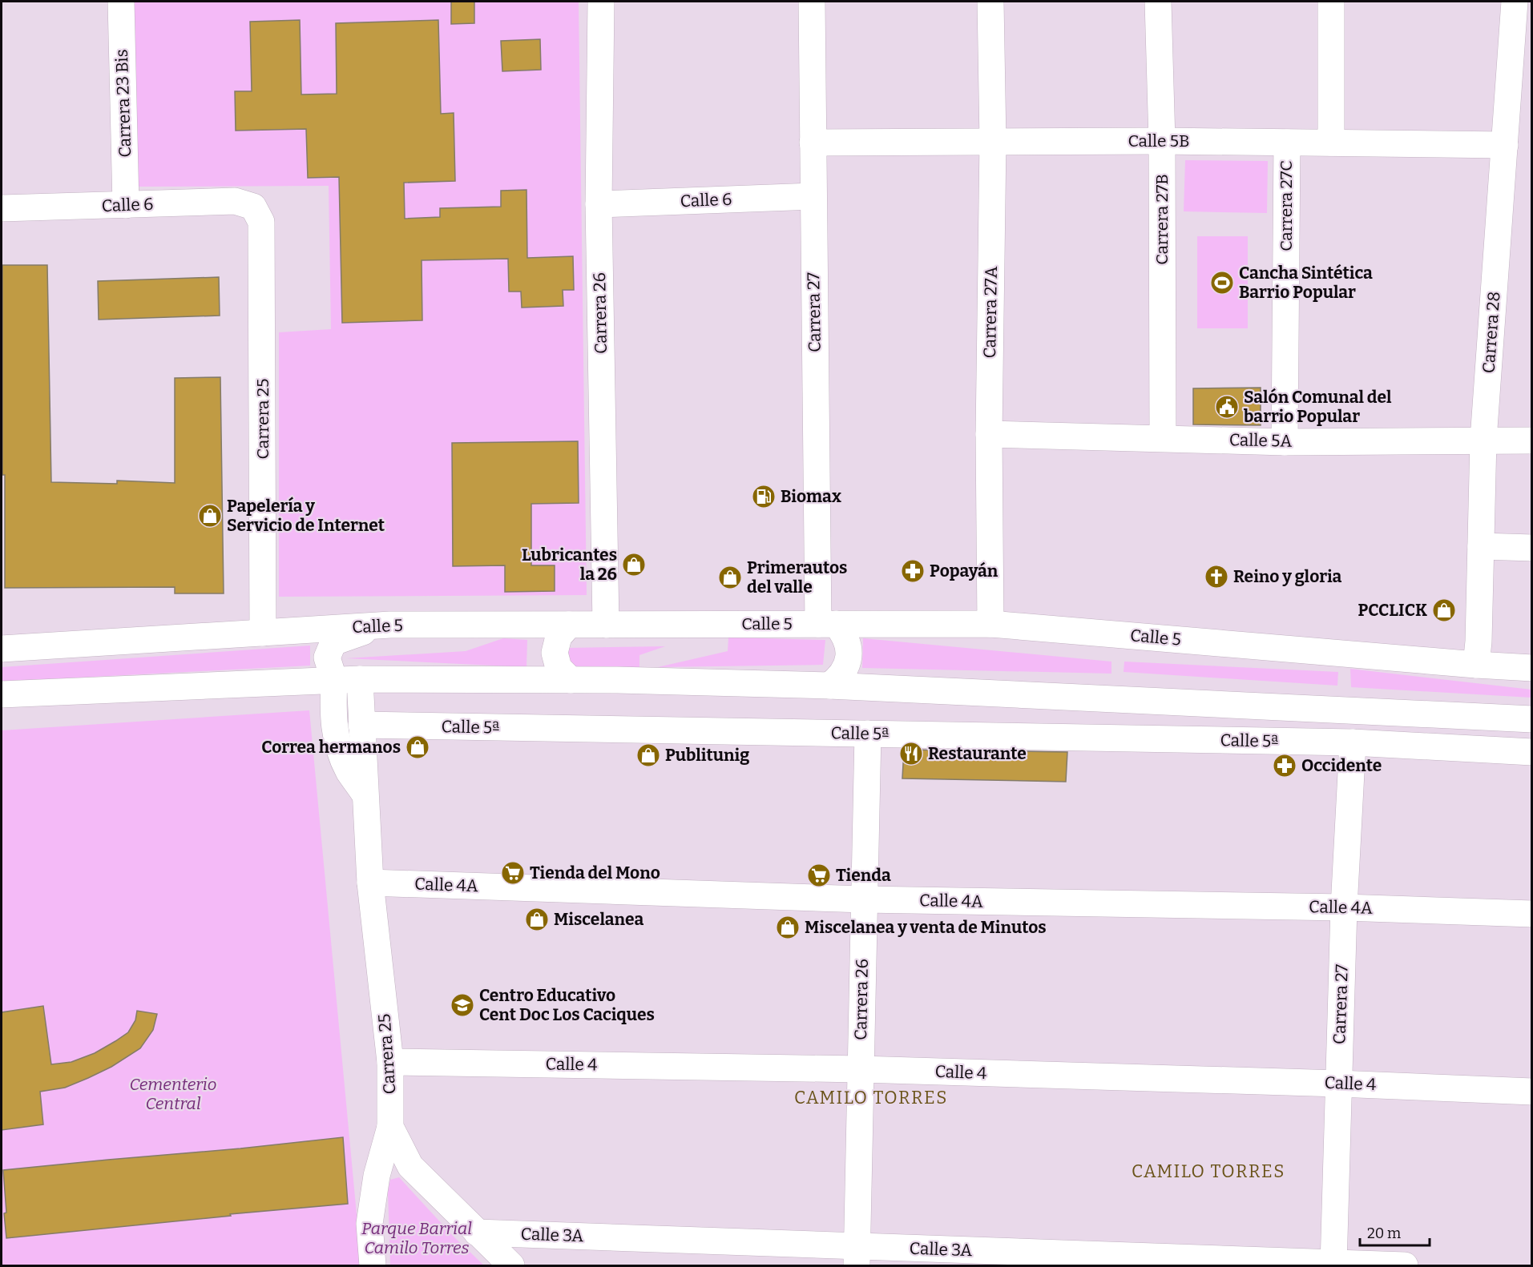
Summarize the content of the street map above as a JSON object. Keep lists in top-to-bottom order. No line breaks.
{"streets":{"street":["Carrera 23 Bis","Calle 5B","Calle 6","Carrera 27C","Carrera 27B","Carrera 27","Carrera 27A","Carrera 26","Carrera 28","Carrera 25","Calle 5A","Calle 5","Calle 5ª","Calle 4A","Calle 4","Calle 3A"]},"crossings":[["Carrera 23 Bis","Calle 6"],["Calle 5B","Carrera 27C"],["Calle 5B","Carrera 27B"],["Calle 5B","Carrera 27"],["Calle 5B","Carrera 27A"],["Calle 5B","Carrera 28"],["Calle 6","Carrera 27"],["Calle 6","Carrera 26"],["Calle 6","Carrera 25"],["Carrera 27C","Calle 5A"],["Carrera 27B","Calle 5A"],["Carrera 27","Calle 5"],["Carrera 27","Calle 5ª"],["Carrera 27","Calle 4A"],["Carrera 27","Calle 4"],["Carrera 27","Calle 3A"],["Carrera 27A","Calle 5A"],["Carrera 27A","Calle 5"],["Carrera 26","Calle 5"],["Carrera 26","Calle 5ª"],["Carrera 26","Calle 4A"],["Carrera 26","Calle 4"],["Carrera 26","Calle 3A"],["Carrera 28","Calle 5A"],["Carrera 28","Calle 5"],["Carrera 25","Calle 5"],["Carrera 25","Calle 5ª"],["Carrera 25","Calle 4A"],["Carrera 25","Calle 4"],["Carrera 25","Calle 3A"]],"districts":["CAMILO TORRES","CAMILO TORRES"],"parks":["Cementerio Central","Parque Barrial Camilo Torres"],"places":{"sports":["Cancha Sintética Barrio Popular"],"public building":["Salón Comunal del barrio Popular"],"fuel station":["Biomax"],"shop":["Papelería y Servicio de Internet","Lubricantes la 26","Primerautos del valle","PCCLICK","Correa hermanos","Publitunig","Miscelanea","Miscelanea y venta de Minutos"],"pharmacy":["Popayán","Occidente"],"church":["Reino y gloria"],"restaurant":["Restaurante"],"supermarket":["Tienda del Mono","Tienda"],"school or university":["Centro Educativo Cent Doc Los Caciques"]},"scale_bar":"20 m"}
